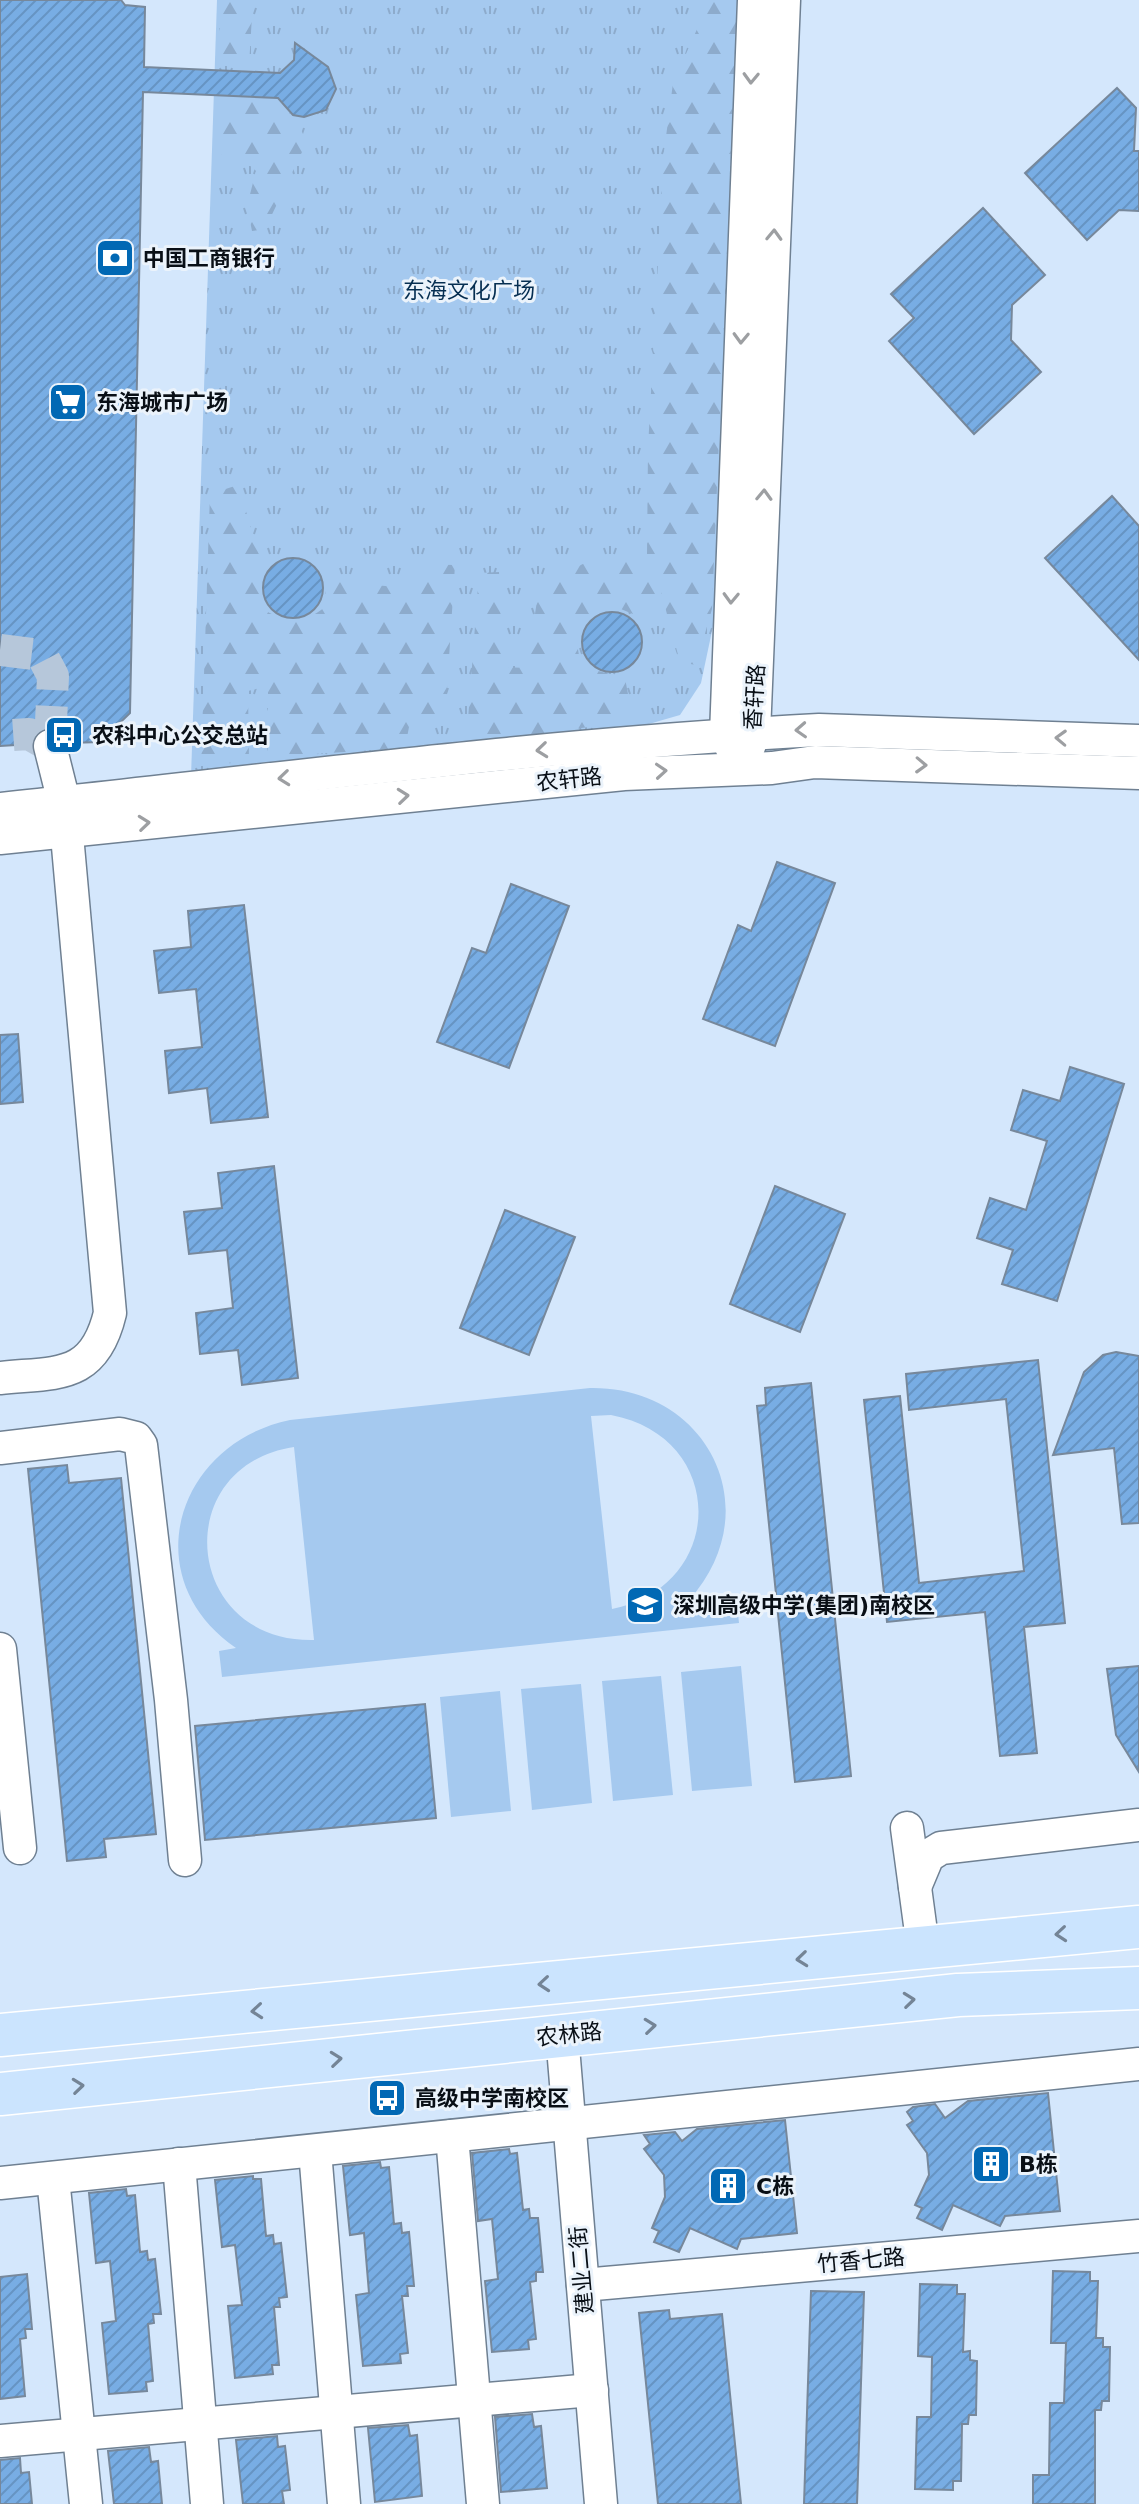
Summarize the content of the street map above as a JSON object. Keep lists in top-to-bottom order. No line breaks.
{"streets":{"main road":["农林路"],"street":["香轩路","农轩路","竹香七路","建业二街"]},"crossings":[["香轩路","农轩路"],["农林路","建业二街"],["竹香七路","建业二街"]],"parks":["东海文化广场"],"places":{"bank":["中国工商银行"],"supermarket":["东海城市广场"],"bus stop":["农科中心公交总站","高级中学南校区"],"school or university":["深圳高级中学(集团)南校区"],"building":["B栋","C栋"]}}
